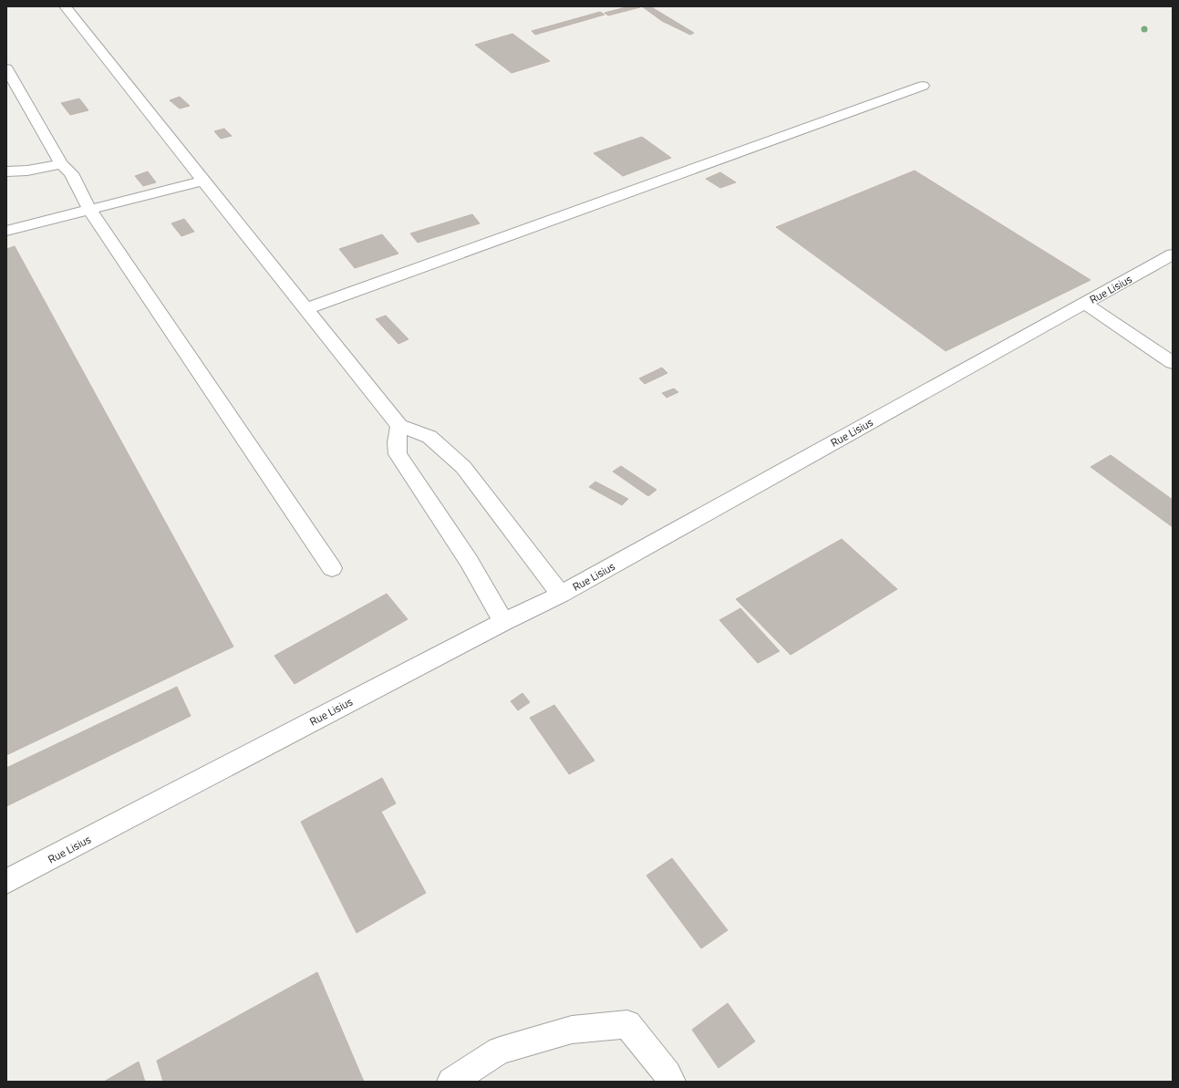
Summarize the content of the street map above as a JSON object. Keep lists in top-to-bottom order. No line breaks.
{"streets":{"street":["Rue Lisius"]}}
